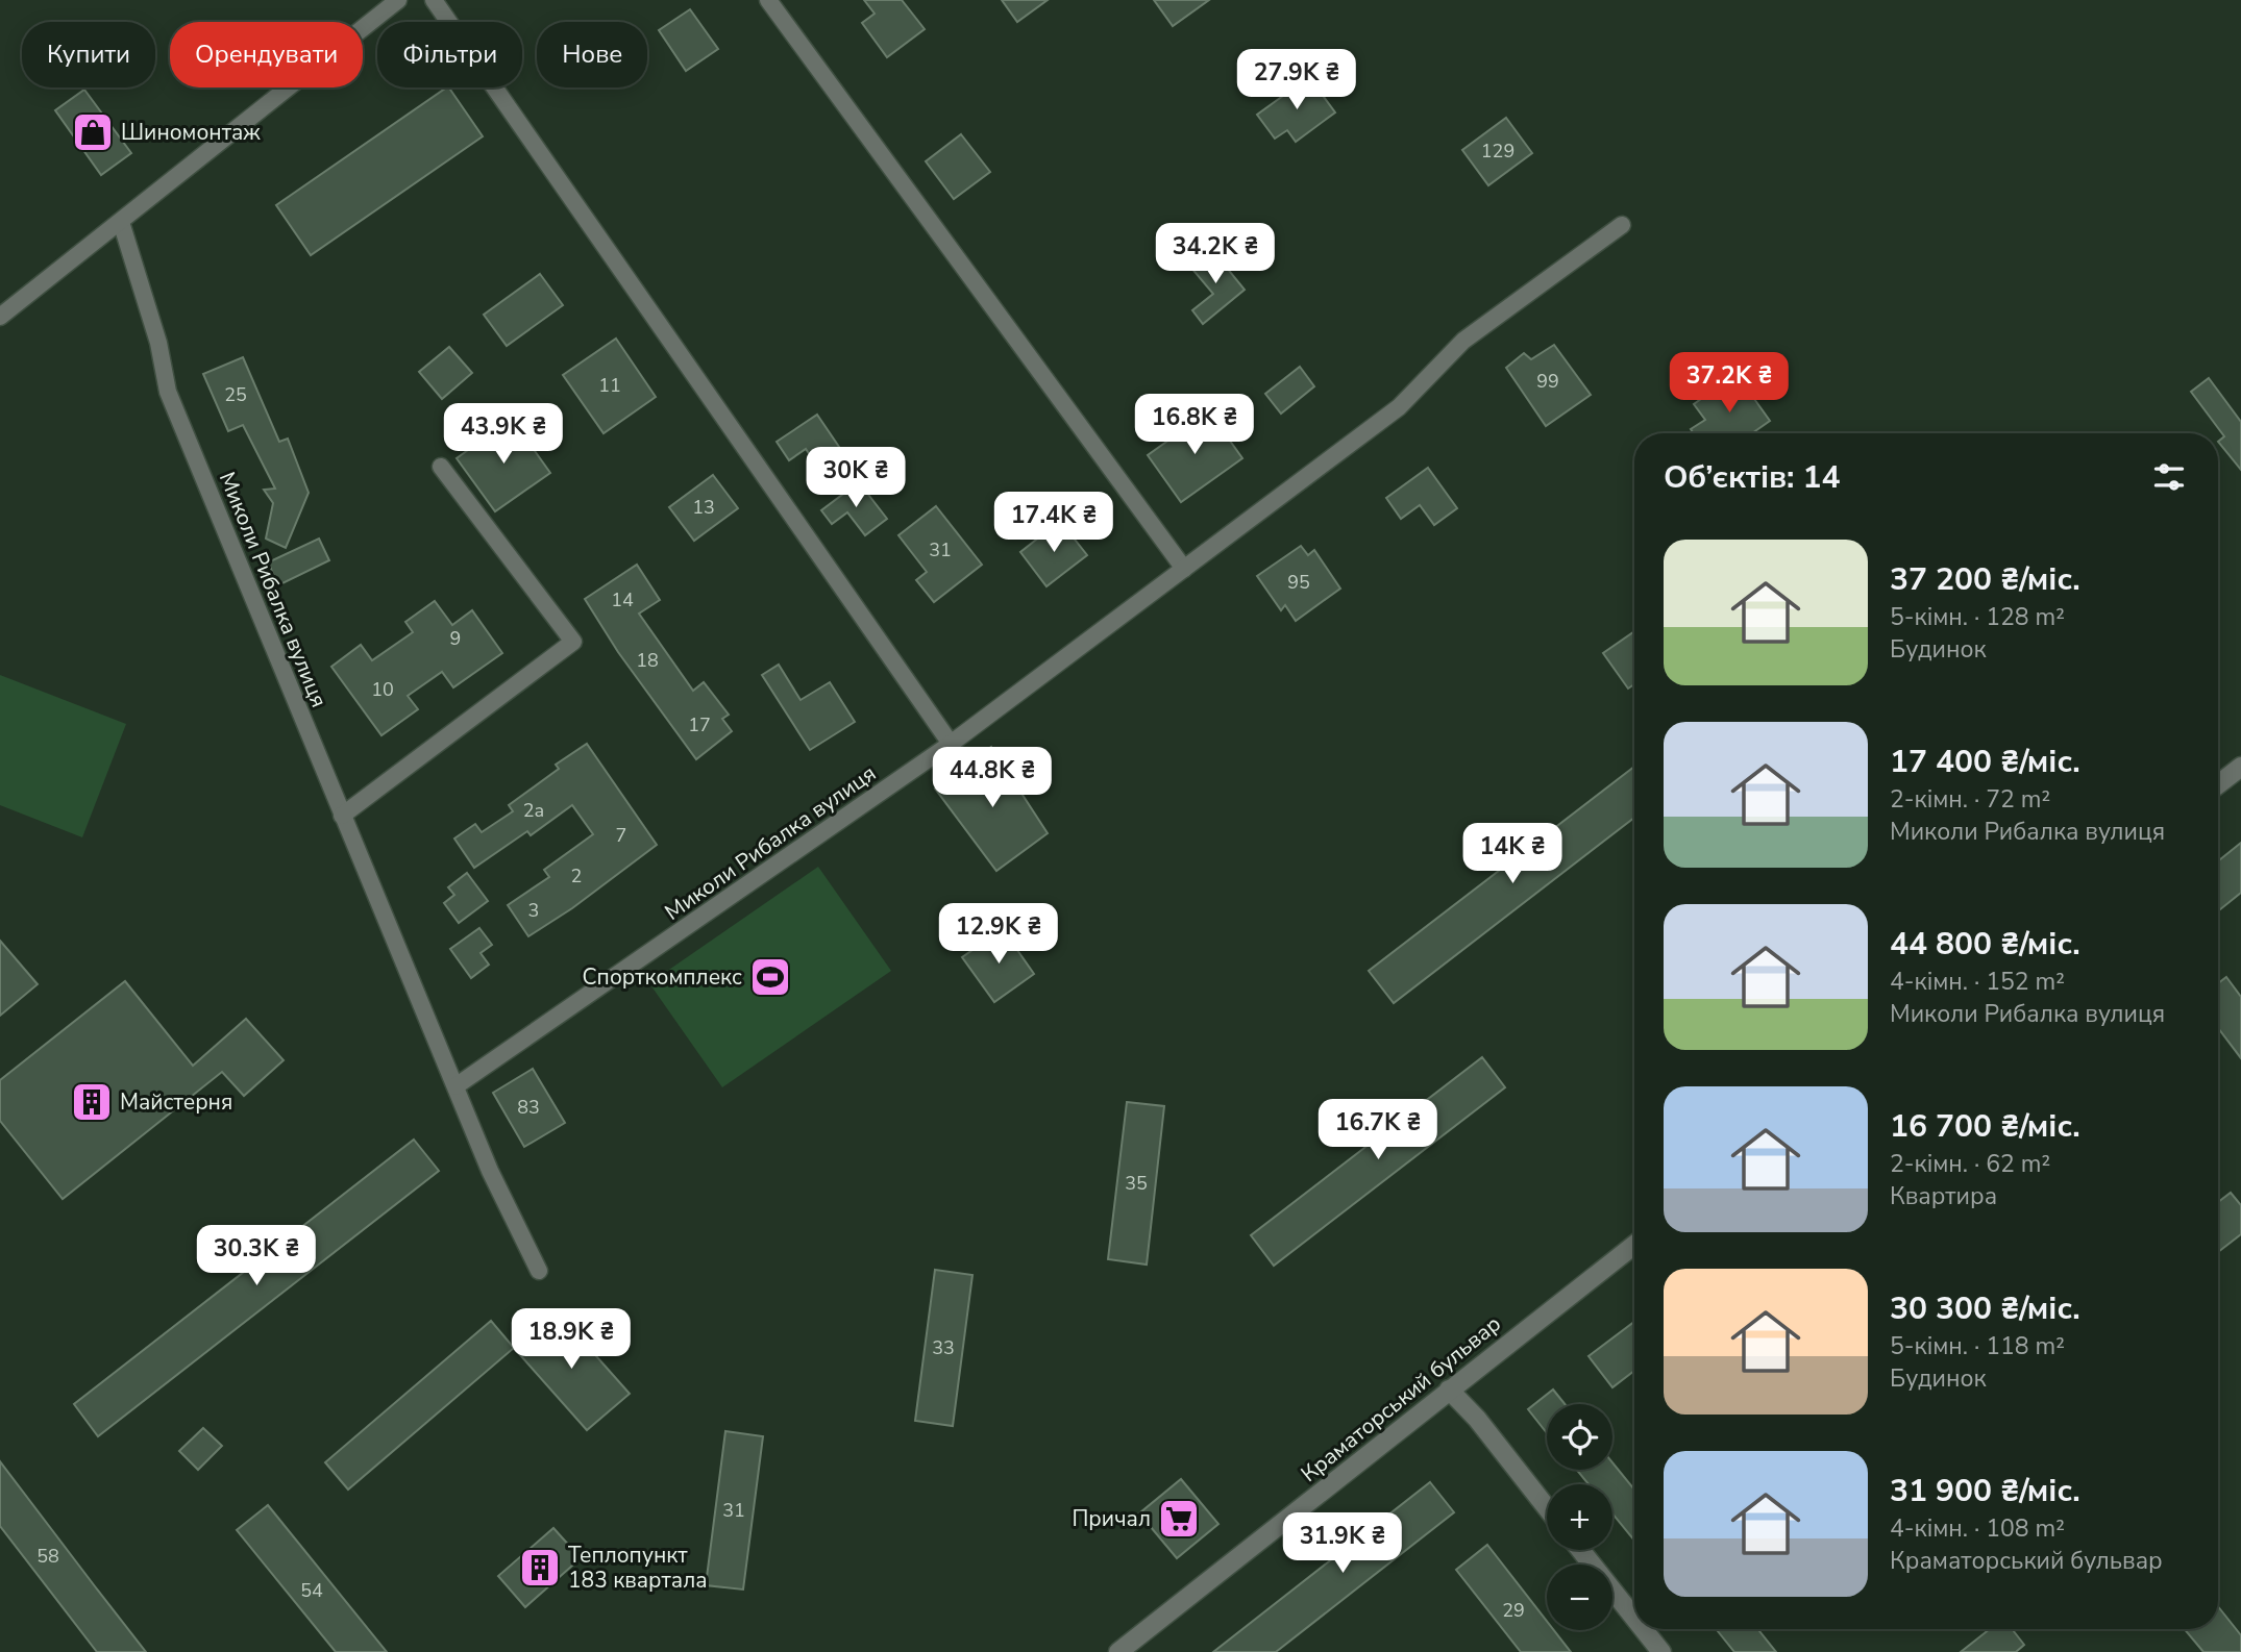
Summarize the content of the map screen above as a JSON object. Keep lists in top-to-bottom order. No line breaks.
{"streets":{"street":["Миколи Рибалка вулиця","Краматорський бульвар"]},"places":{"shop":["Шиномонтаж"],"sports":["Спорткомплекс"],"building":["Майстерня","Теплопункт 183 квартала"],"supermarket":["Причал"]},"house_numbers":["129","99","11","25","13","31","95","14","9","18","10","17","2а","7","2","3","83","35","33","31","58","54","29"],"page":{"chip":["Купити","Орендувати","Фільтри","Нове"],"price":["27.9K ₴","34.2K ₴","37.2K ₴","16.8K ₴","43.9K ₴","30K ₴","17.4K ₴","44.8K ₴","14K ₴","12.9K ₴","16.7K ₴","30.3K ₴","18.9K ₴","31.9K ₴"],"heading":"Об’єктів: 14","list":[{"name":"37 200 ₴/міс.","note":"5-кімн. · 128 m² · Будинок"},{"name":"17 400 ₴/міс.","note":"2-кімн. · 72 m² · Миколи Рибалка вулиця"},{"name":"44 800 ₴/міс.","note":"4-кімн. · 152 m² · Миколи Рибалка вулиця"},{"name":"16 700 ₴/міс.","note":"2-кімн. · 62 m² · Квартира"},{"name":"30 300 ₴/міс.","note":"5-кімн. · 118 m² · Будинок"},{"name":"31 900 ₴/міс.","note":"4-кімн. · 108 m² · Краматорський бульвар"}],"map_buttons":["+","−"]}}
